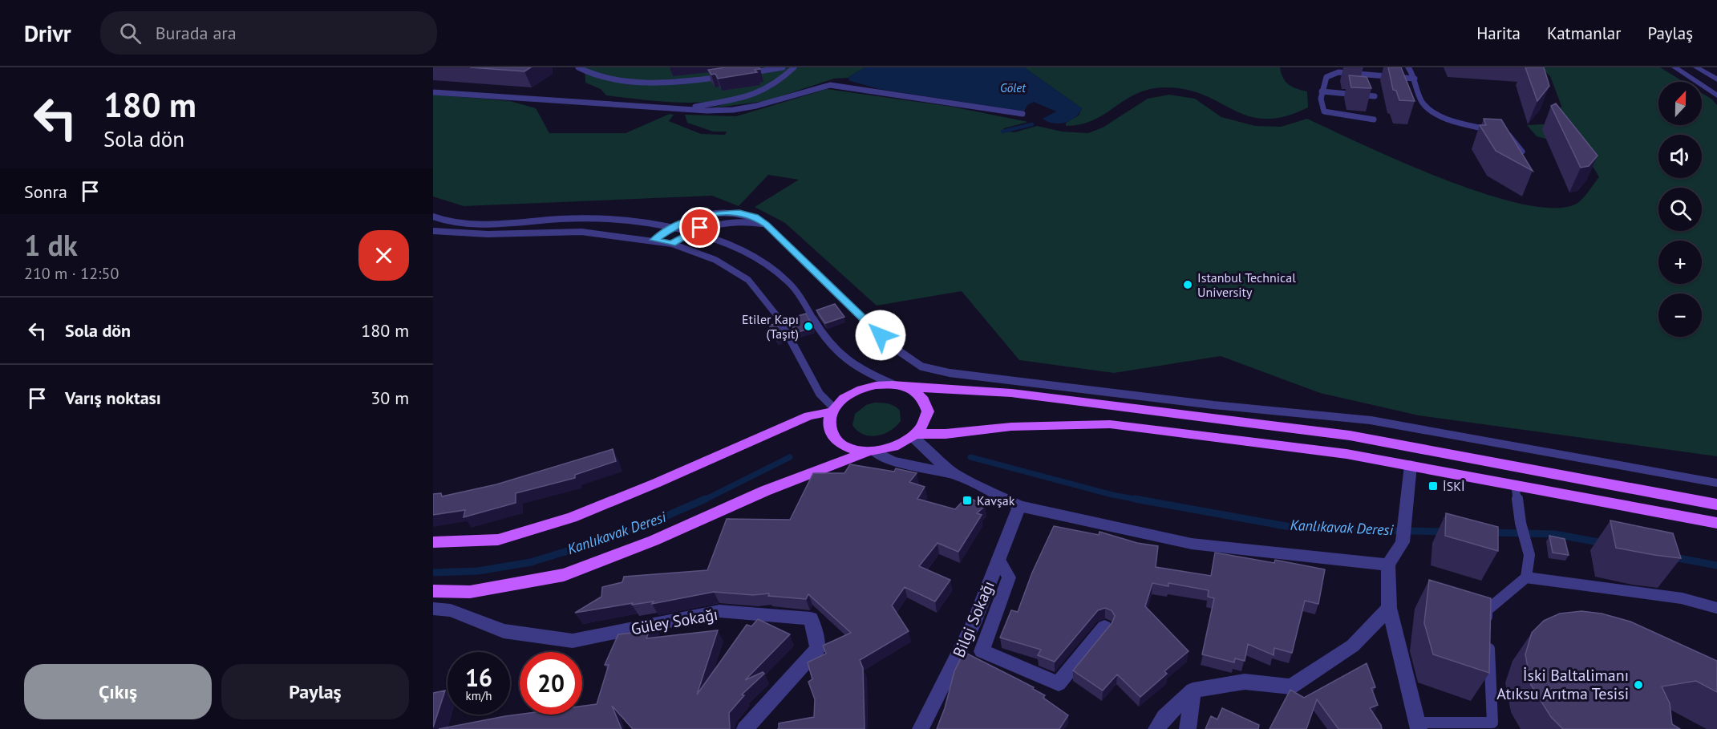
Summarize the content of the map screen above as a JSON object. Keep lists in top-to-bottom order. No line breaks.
{"streets":{"street":["Bilgi Sokağı","Güley Sokağı"]},"water":["Gölet","Kanlıkavak Deresi"],"places":{"other":["Istanbul Technical University","Etiler Kapı (Taşıt)","İski Baltalimanı Atıksu Arıtma Tesisi"],"transit":["İSKİ","Kavşak"]},"north":"top","page":{"header":"Drivr","search":"Burada ara","nav":["Harita","Katmanlar","Paylaş"],"turn":["180 m","Sola dön"],"map_buttons":["+","−"],"then":"Sonra","heading":["1 dk","210 m · 12:50"],"list":[{"name":"Sola dön","value":"180 m"},{"name":"Varış noktası","value":"30 m"}],"speed":"16 km/h","limit":"20","buttons":["Çıkış","Paylaş"]}}
